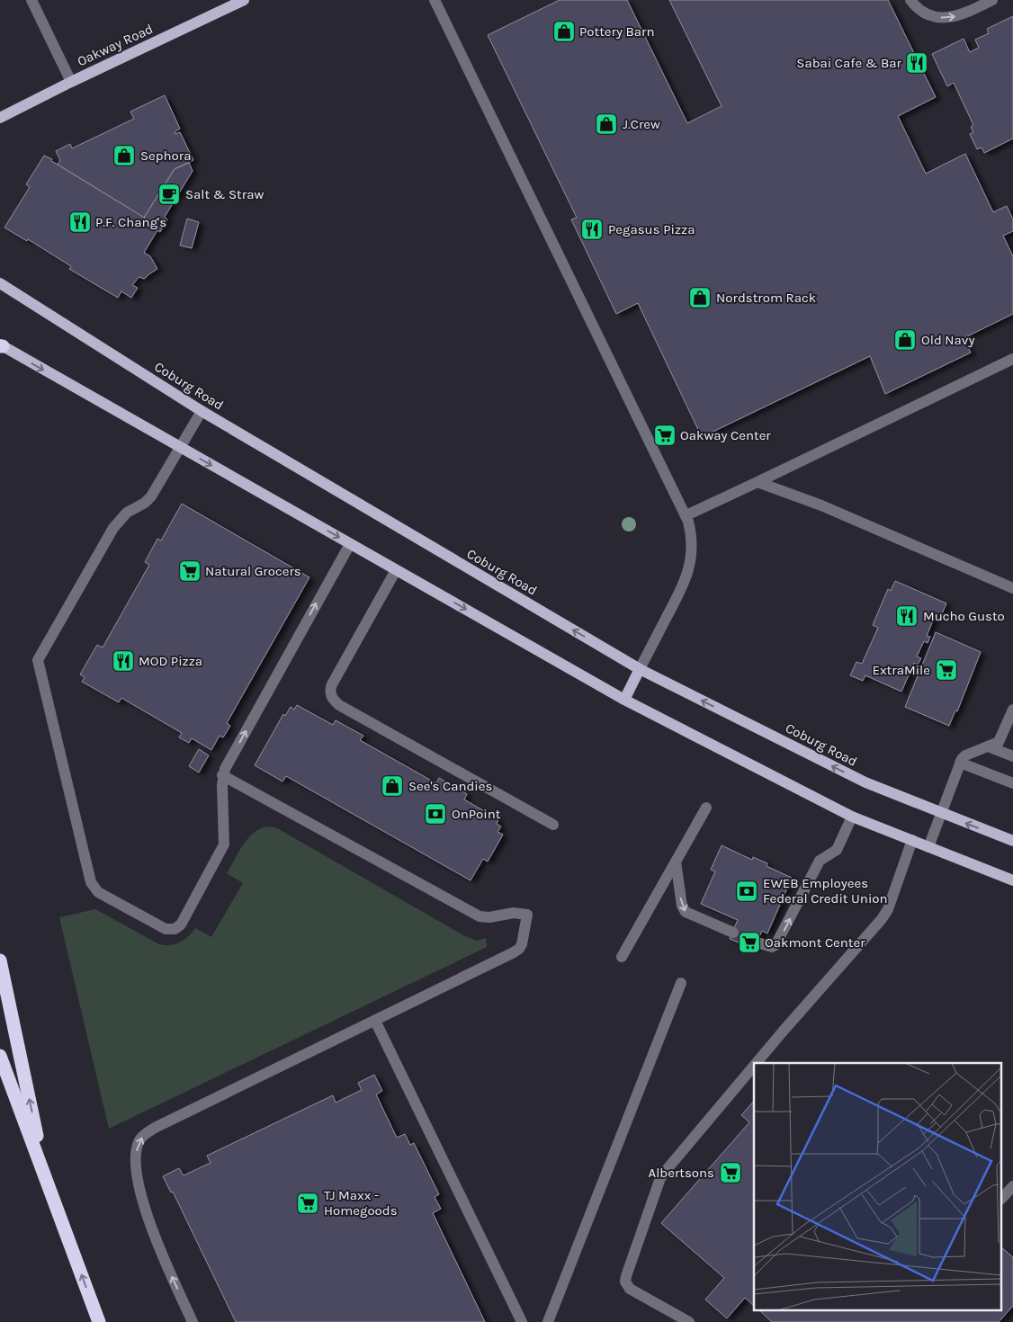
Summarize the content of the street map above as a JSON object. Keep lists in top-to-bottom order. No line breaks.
{"streets":{"main road":["Oakway Road","Coburg Road"]},"places":{"shop":["Pottery Barn","J.Crew","Sephora","Nordstrom Rack","Old Navy","See's Candies"],"restaurant":["Sabai Cafe & Bar","P.F. Chang's","Pegasus Pizza","Mucho Gusto","MOD Pizza"],"cafe":["Salt & Straw"],"supermarket":["Oakway Center","Natural Grocers","ExtraMile","Oakmont Center","Albertsons","TJ Maxx - Homegoods"],"bank":["OnPoint","EWEB Employees Federal Credit Union"]}}
